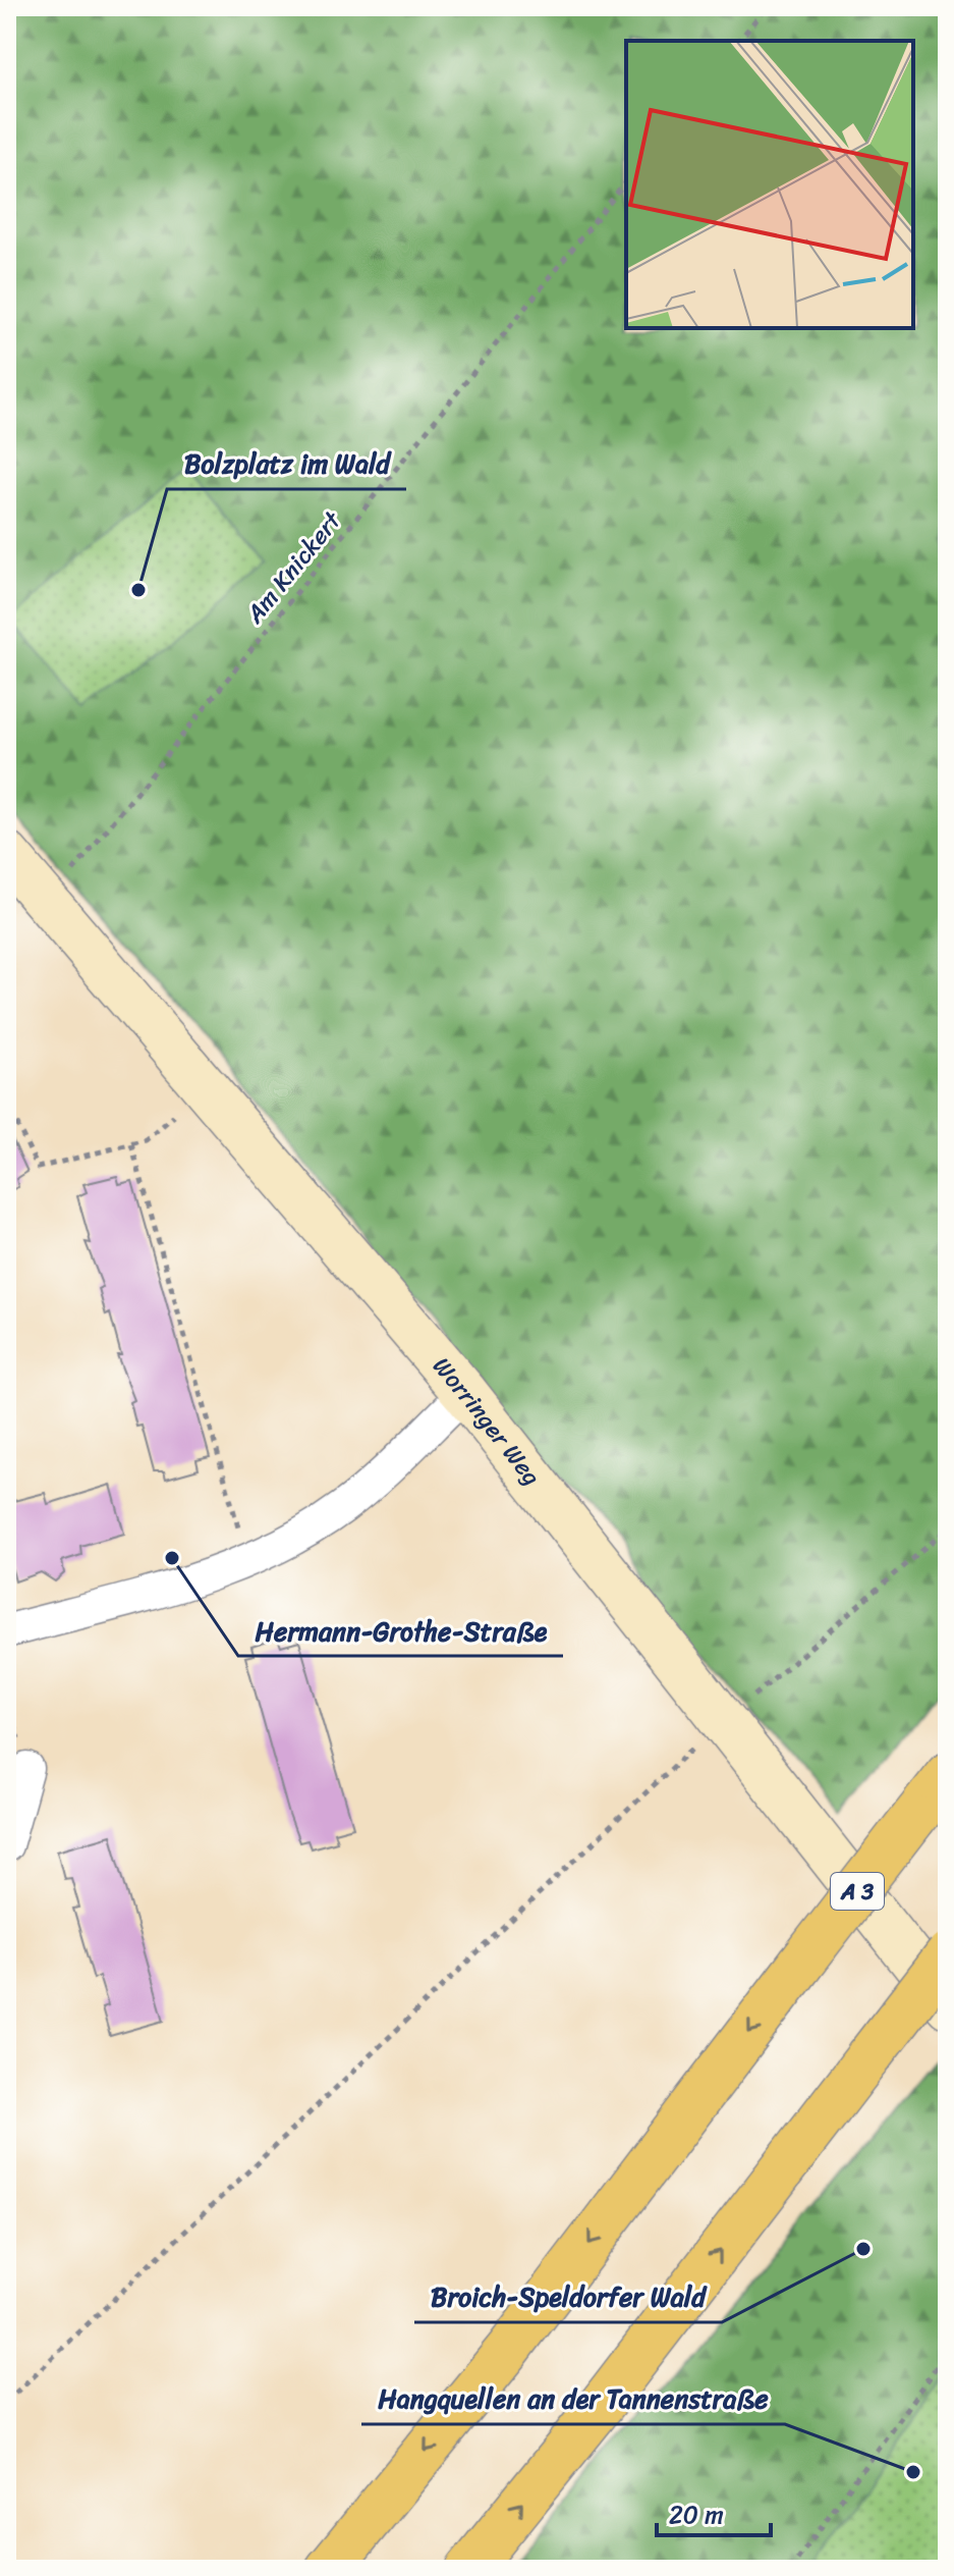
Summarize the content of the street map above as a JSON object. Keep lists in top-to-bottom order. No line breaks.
{"streets":{"highway":["A 3"],"street":["Worringer Weg"],"path":["Am Knickert"]},"crossings":[["Am Knickert","Worringer Weg"]],"places":["Bolzplatz im Wald","Hermann-Grothe-Straße","Broich-Speldorfer Wald","Hangquellen an der Tannenstraße"],"scale_bar":"20 m"}
